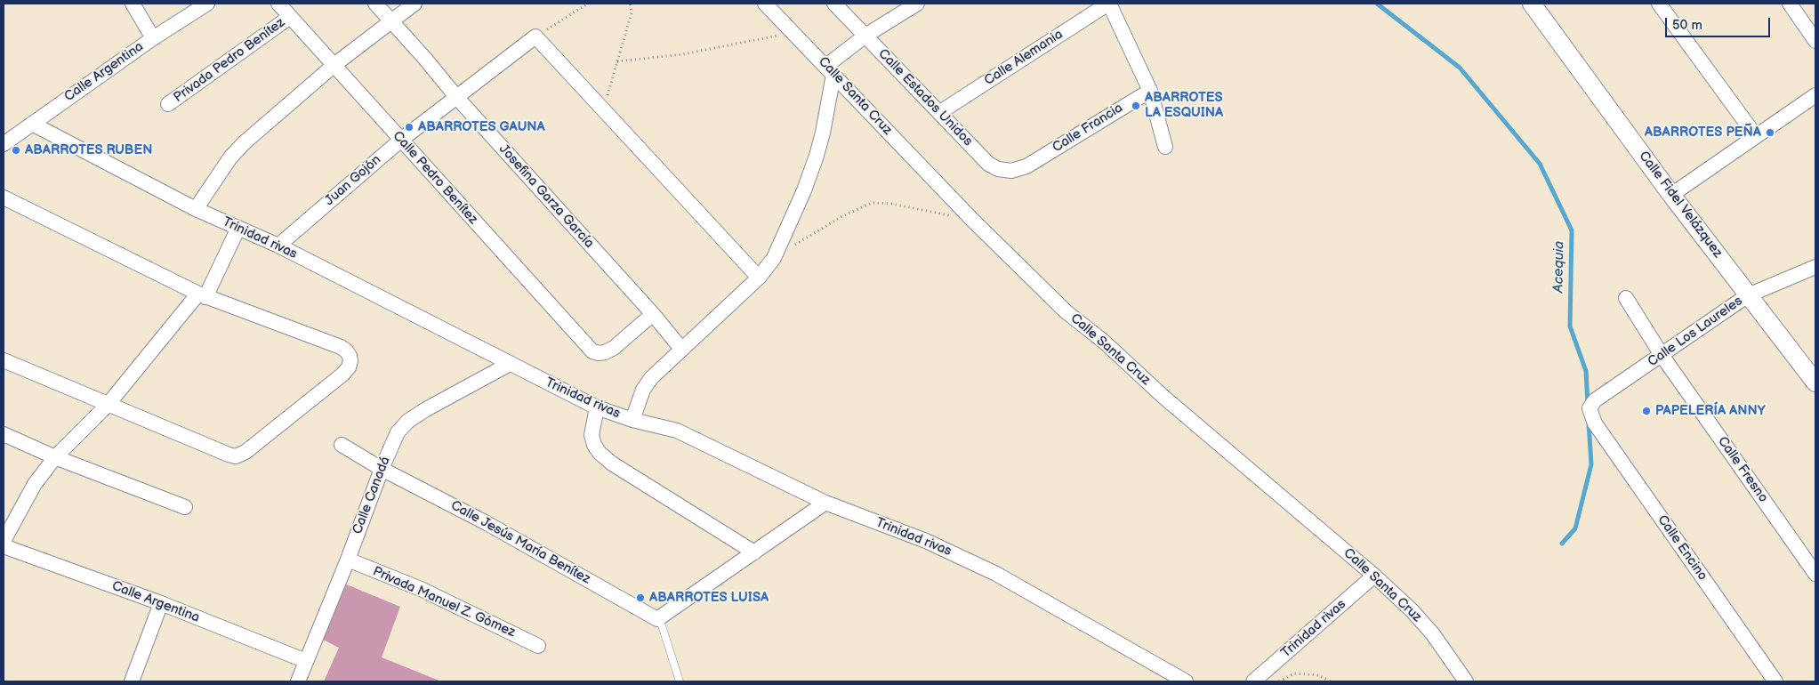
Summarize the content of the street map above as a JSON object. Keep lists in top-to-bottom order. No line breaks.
{"streets":{"street":["Calle Alemania","Privada Pedro Benítez","Calle Argentina","Calle Santa Cruz","Calle Estados Unidos","Calle Francia","Calle Pedro Benítez","Juan Gojón","Josefina Garza García","Calle Fidel Velázquez","Trinidad rivas","Calle Los Laureles","Calle Fresno","Calle Canadá","Calle Jesús María Benítez","Calle Encino","Privada Manuel Z. Gómez"]},"crossings":[["Calle Alemania","Calle Estados Unidos"],["Privada Pedro Benítez","Calle Pedro Benítez"],["Calle Argentina","Trinidad rivas"],["Calle Argentina","Calle Canadá"],["Calle Santa Cruz","Trinidad rivas"],["Calle Estados Unidos","Calle Francia"],["Calle Pedro Benítez","Juan Gojón"],["Calle Pedro Benítez","Josefina Garza García"],["Juan Gojón","Josefina Garza García"],["Juan Gojón","Trinidad rivas"],["Calle Fidel Velázquez","Calle Los Laureles"],["Trinidad rivas","Calle Canadá"],["Calle Los Laureles","Calle Fresno"],["Calle Los Laureles","Calle Encino"],["Calle Canadá","Calle Jesús María Benítez"],["Calle Canadá","Privada Manuel Z. Gómez"]],"water":["Acequia"],"places":["ABARROTES LA ESQUINA","ABARROTES GAUNA","ABARROTES PEÑA","ABARROTES RUBEN","PAPELERÍA ANNY","ABARROTES LUISA"],"scale_bar":"50 m"}
